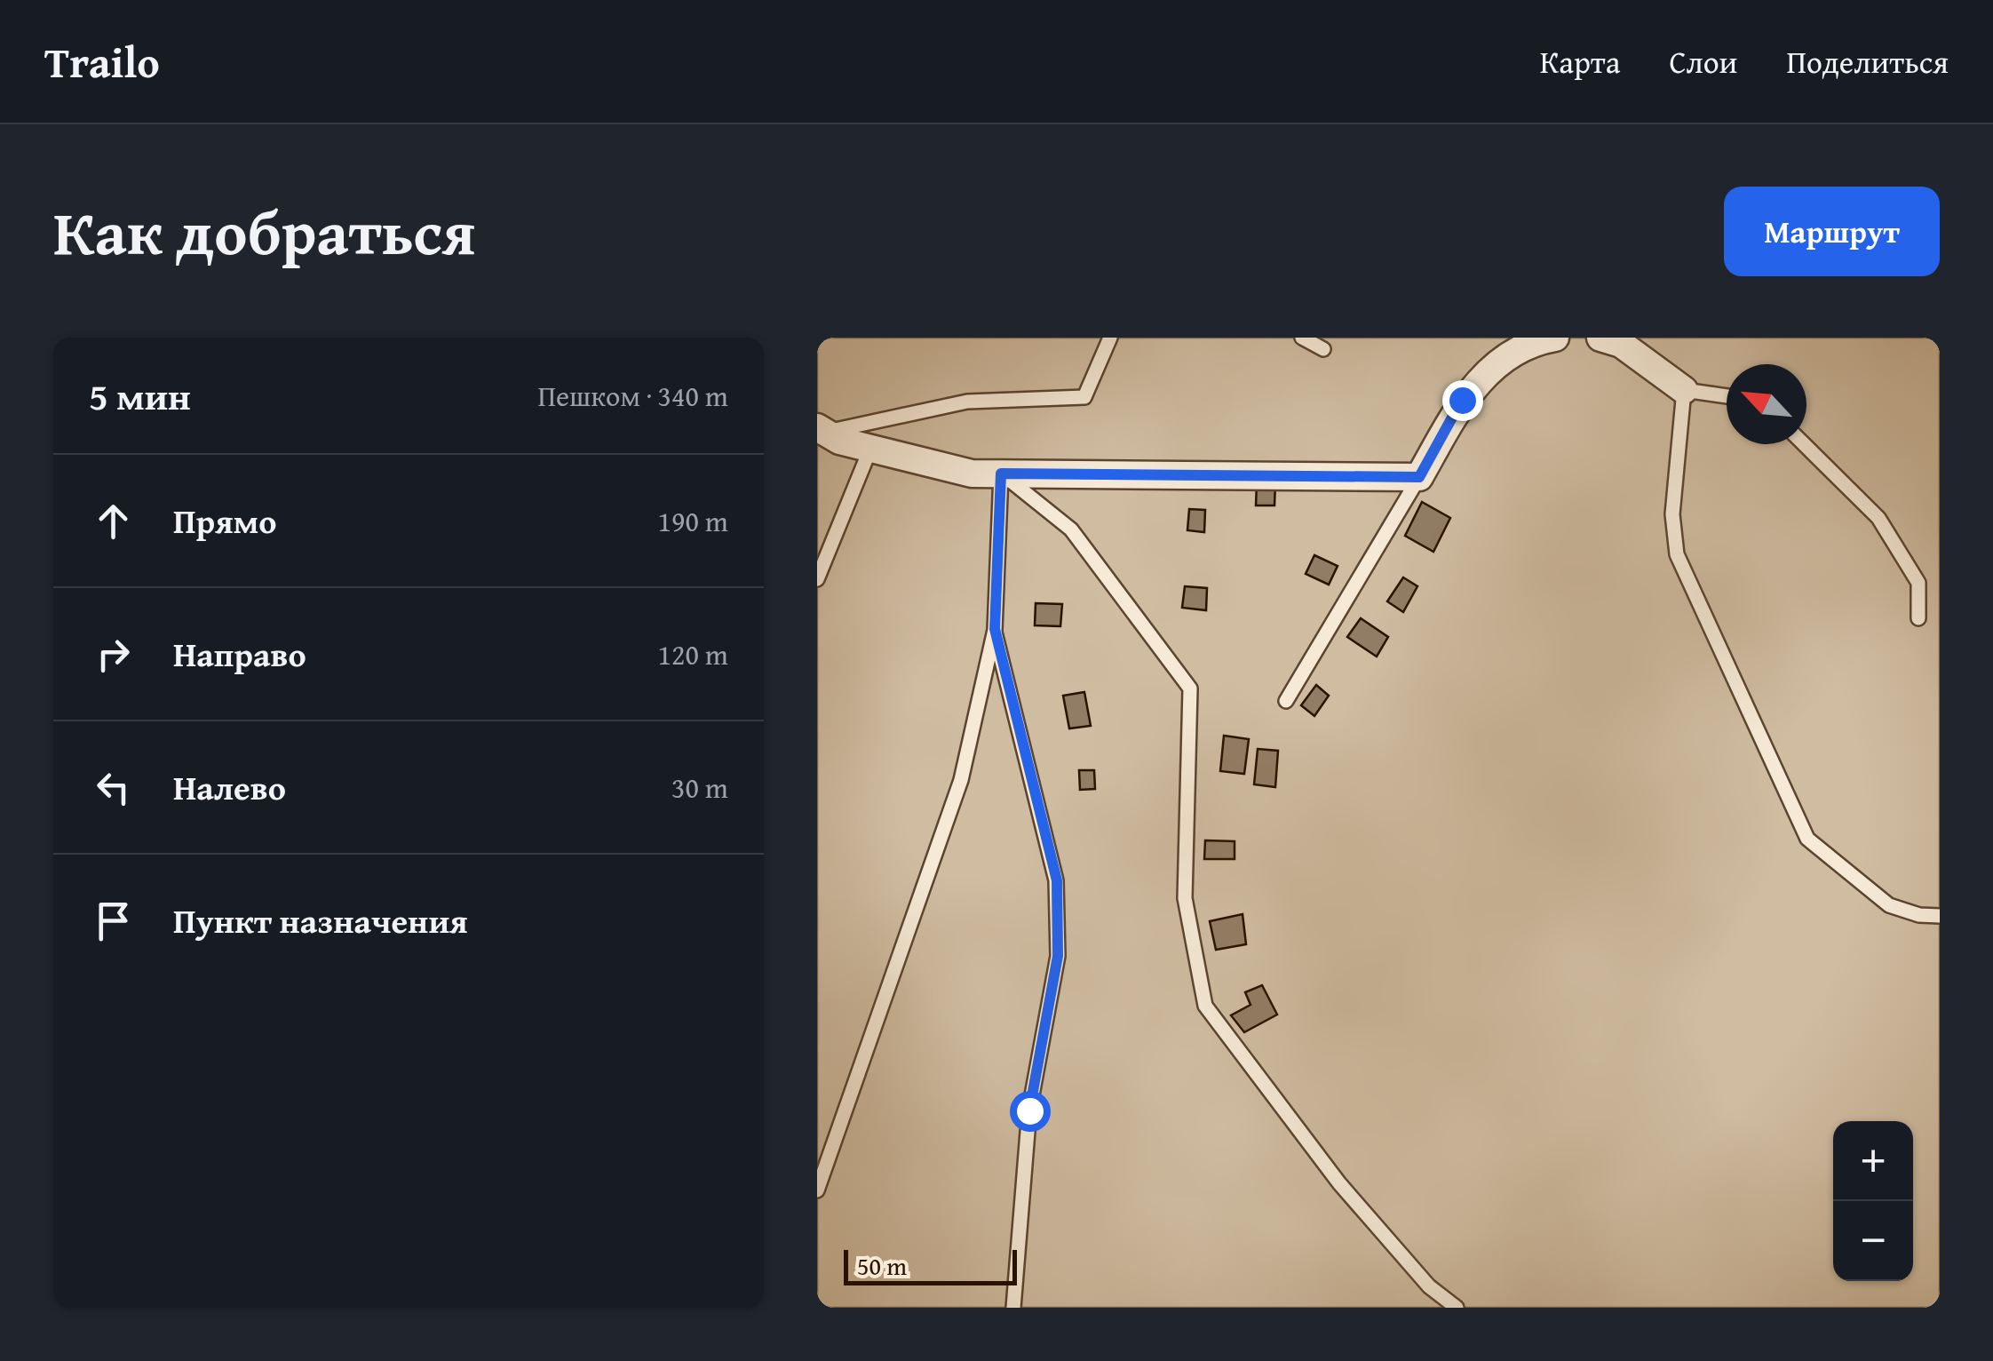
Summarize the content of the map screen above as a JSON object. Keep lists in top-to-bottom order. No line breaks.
{"scale_bar":"50 m","north":"top left","page":{"header":"Trailo","nav":["Карта","Слои","Поделиться"],"title":"Как добраться","buttons":"Маршрут","heading":["5 мин","Пешком · 340 m"],"list":[["Прямо","190 m"],["Направо","120 m"],["Налево","30 m"],"Пункт назначения"],"map_buttons":["+","−"],"scale":"50 m"}}
